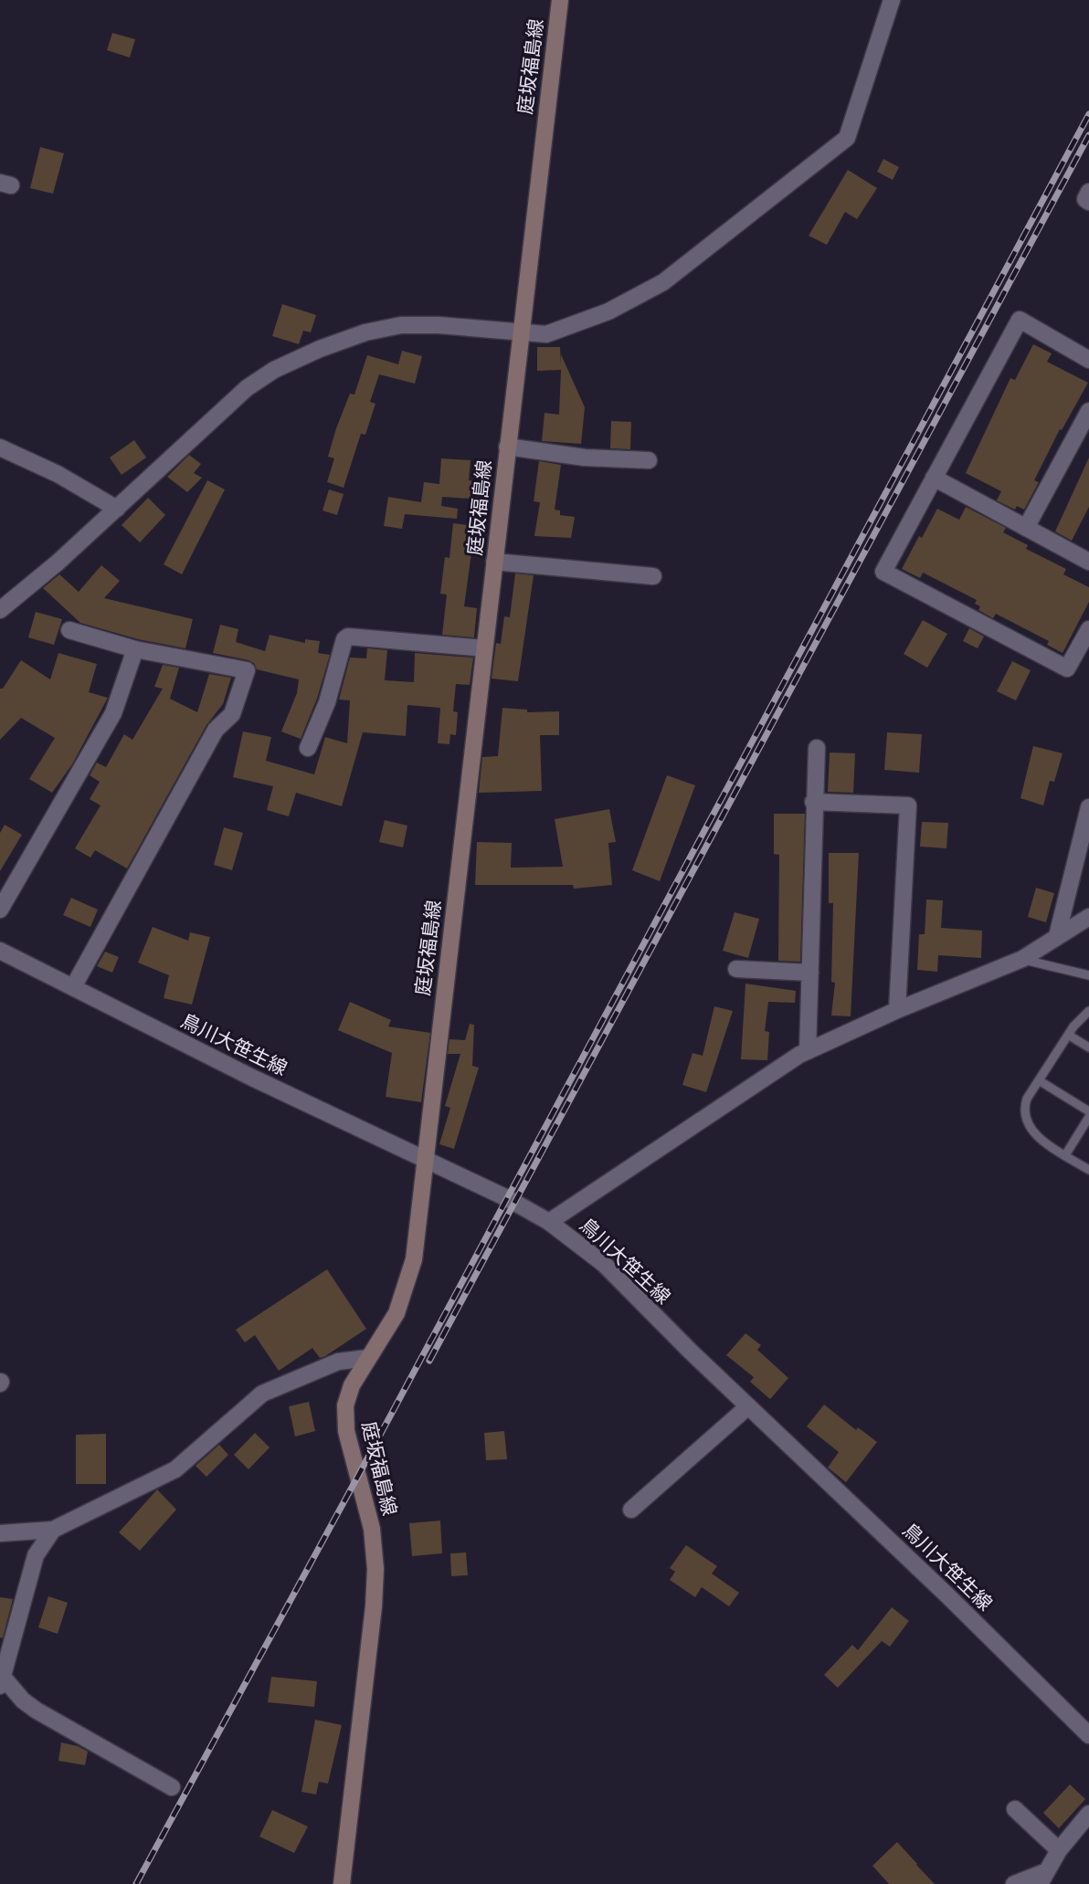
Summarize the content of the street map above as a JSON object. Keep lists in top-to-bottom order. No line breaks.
{"streets":{"main road":["庭坂福島線"],"street":["鳥川大笹生線"]},"crossings":[["庭坂福島線","鳥川大笹生線"]]}
